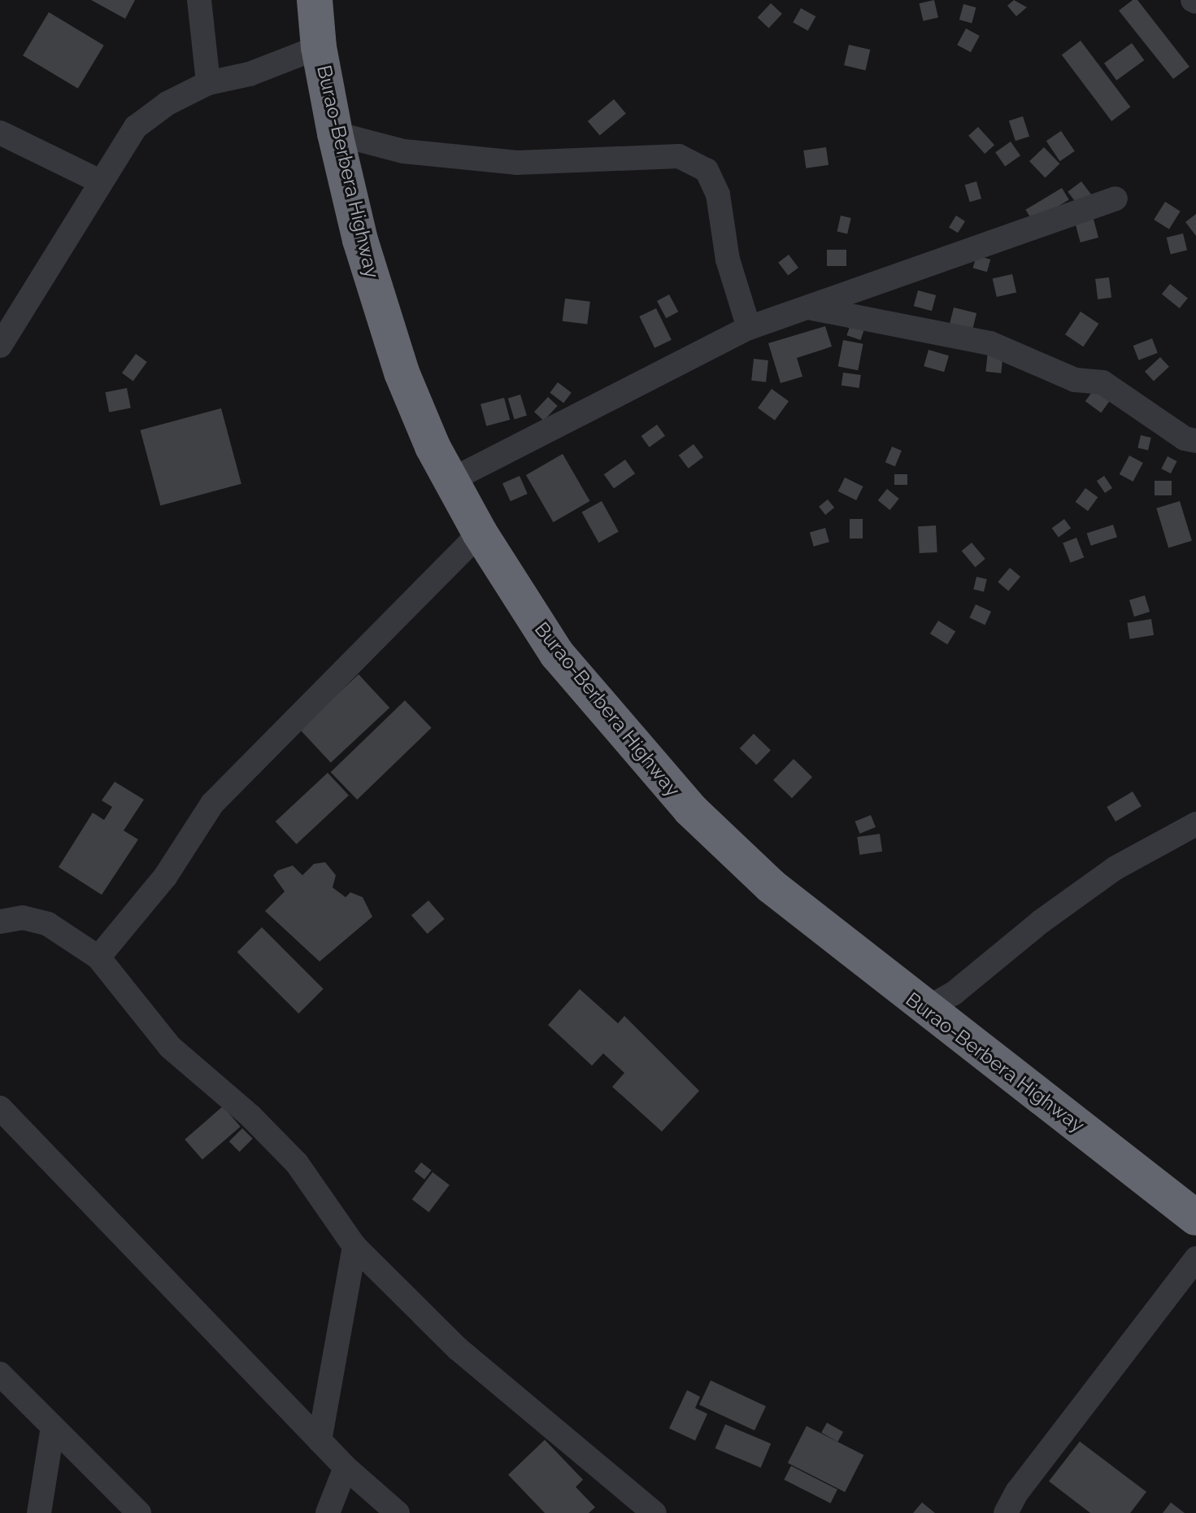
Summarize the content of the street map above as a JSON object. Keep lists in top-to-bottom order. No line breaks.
{"streets":{"highway":["Burao-Berbera Highway"]}}
